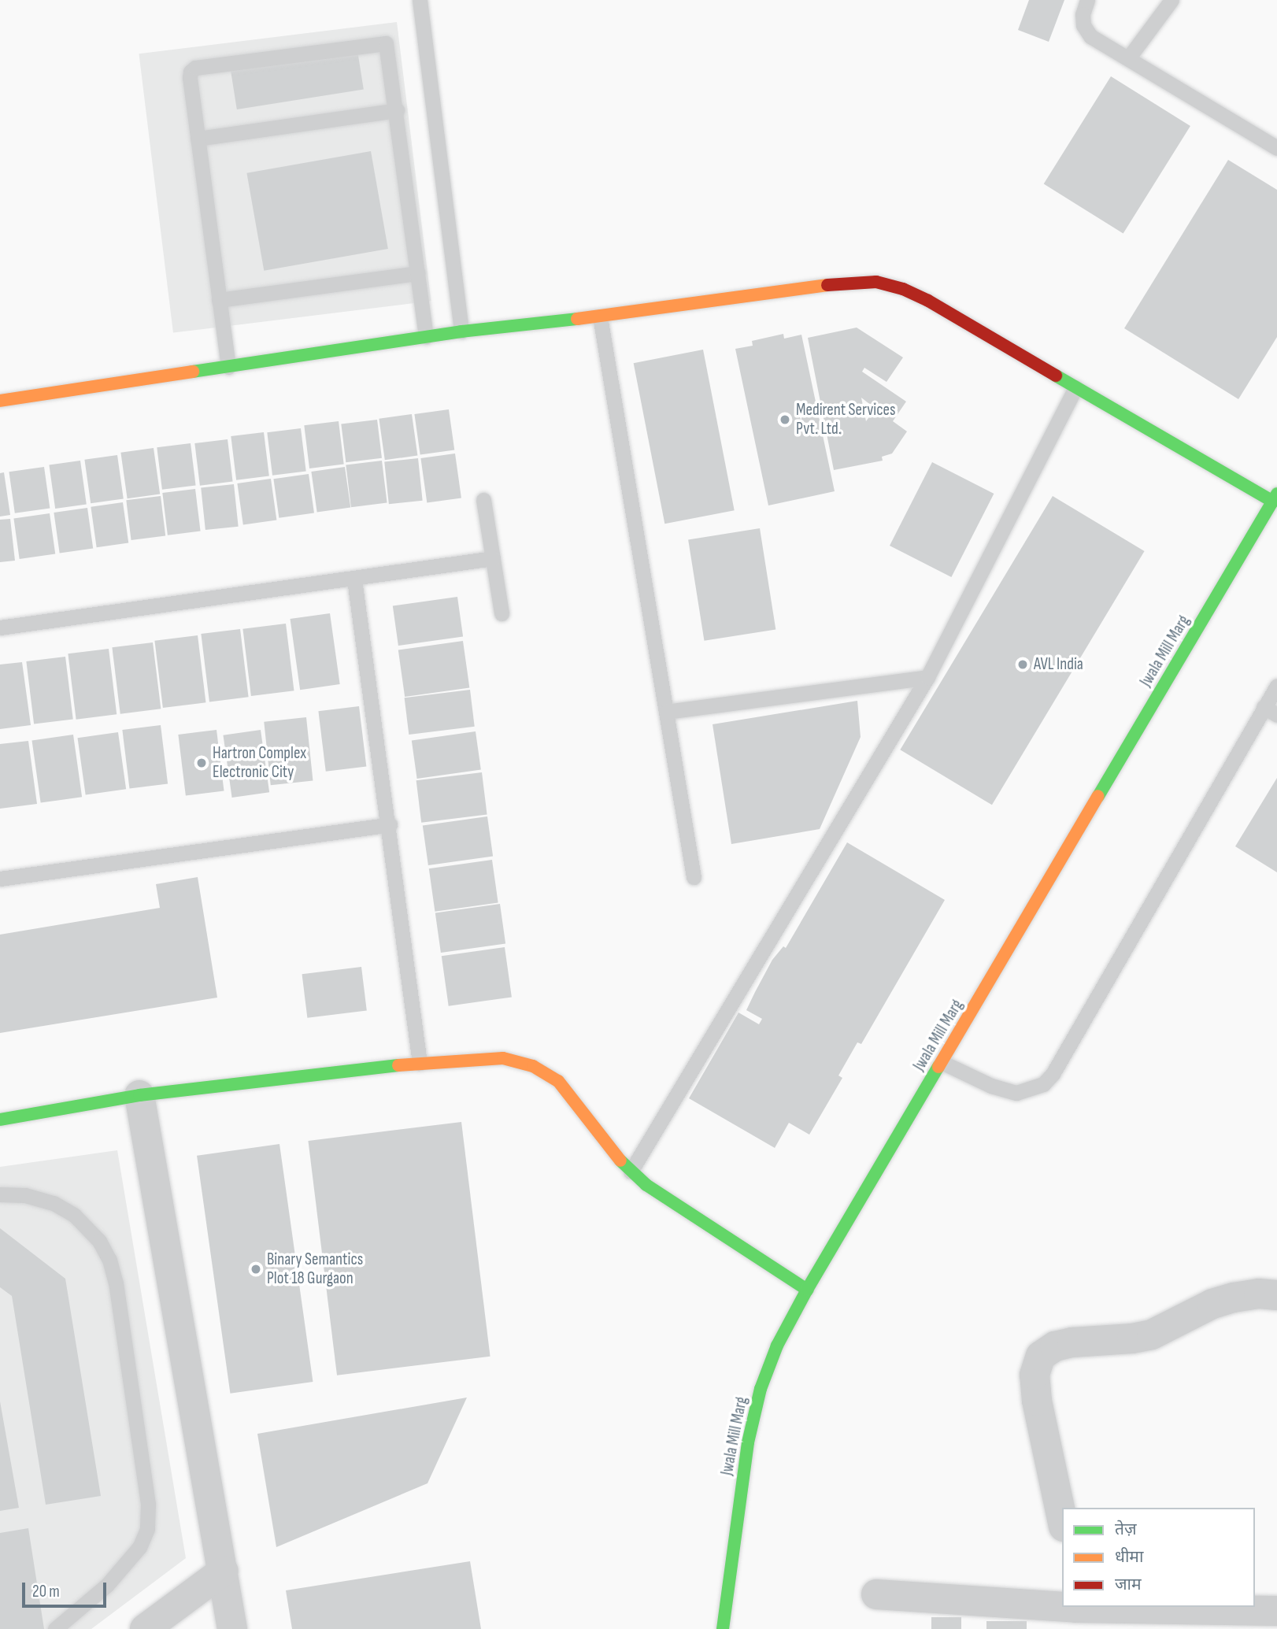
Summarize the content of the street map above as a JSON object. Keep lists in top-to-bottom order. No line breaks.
{"streets":{"street":["Jwala Mill Marg"]},"places":["Medirent Services Pvt. Ltd.","AVL India","Hartron Complex Electronic City","Binary Semantics Plot 18 Gurgaon"],"legend":["तेज़","धीमा","जाम"],"scale_bar":"20 m"}
